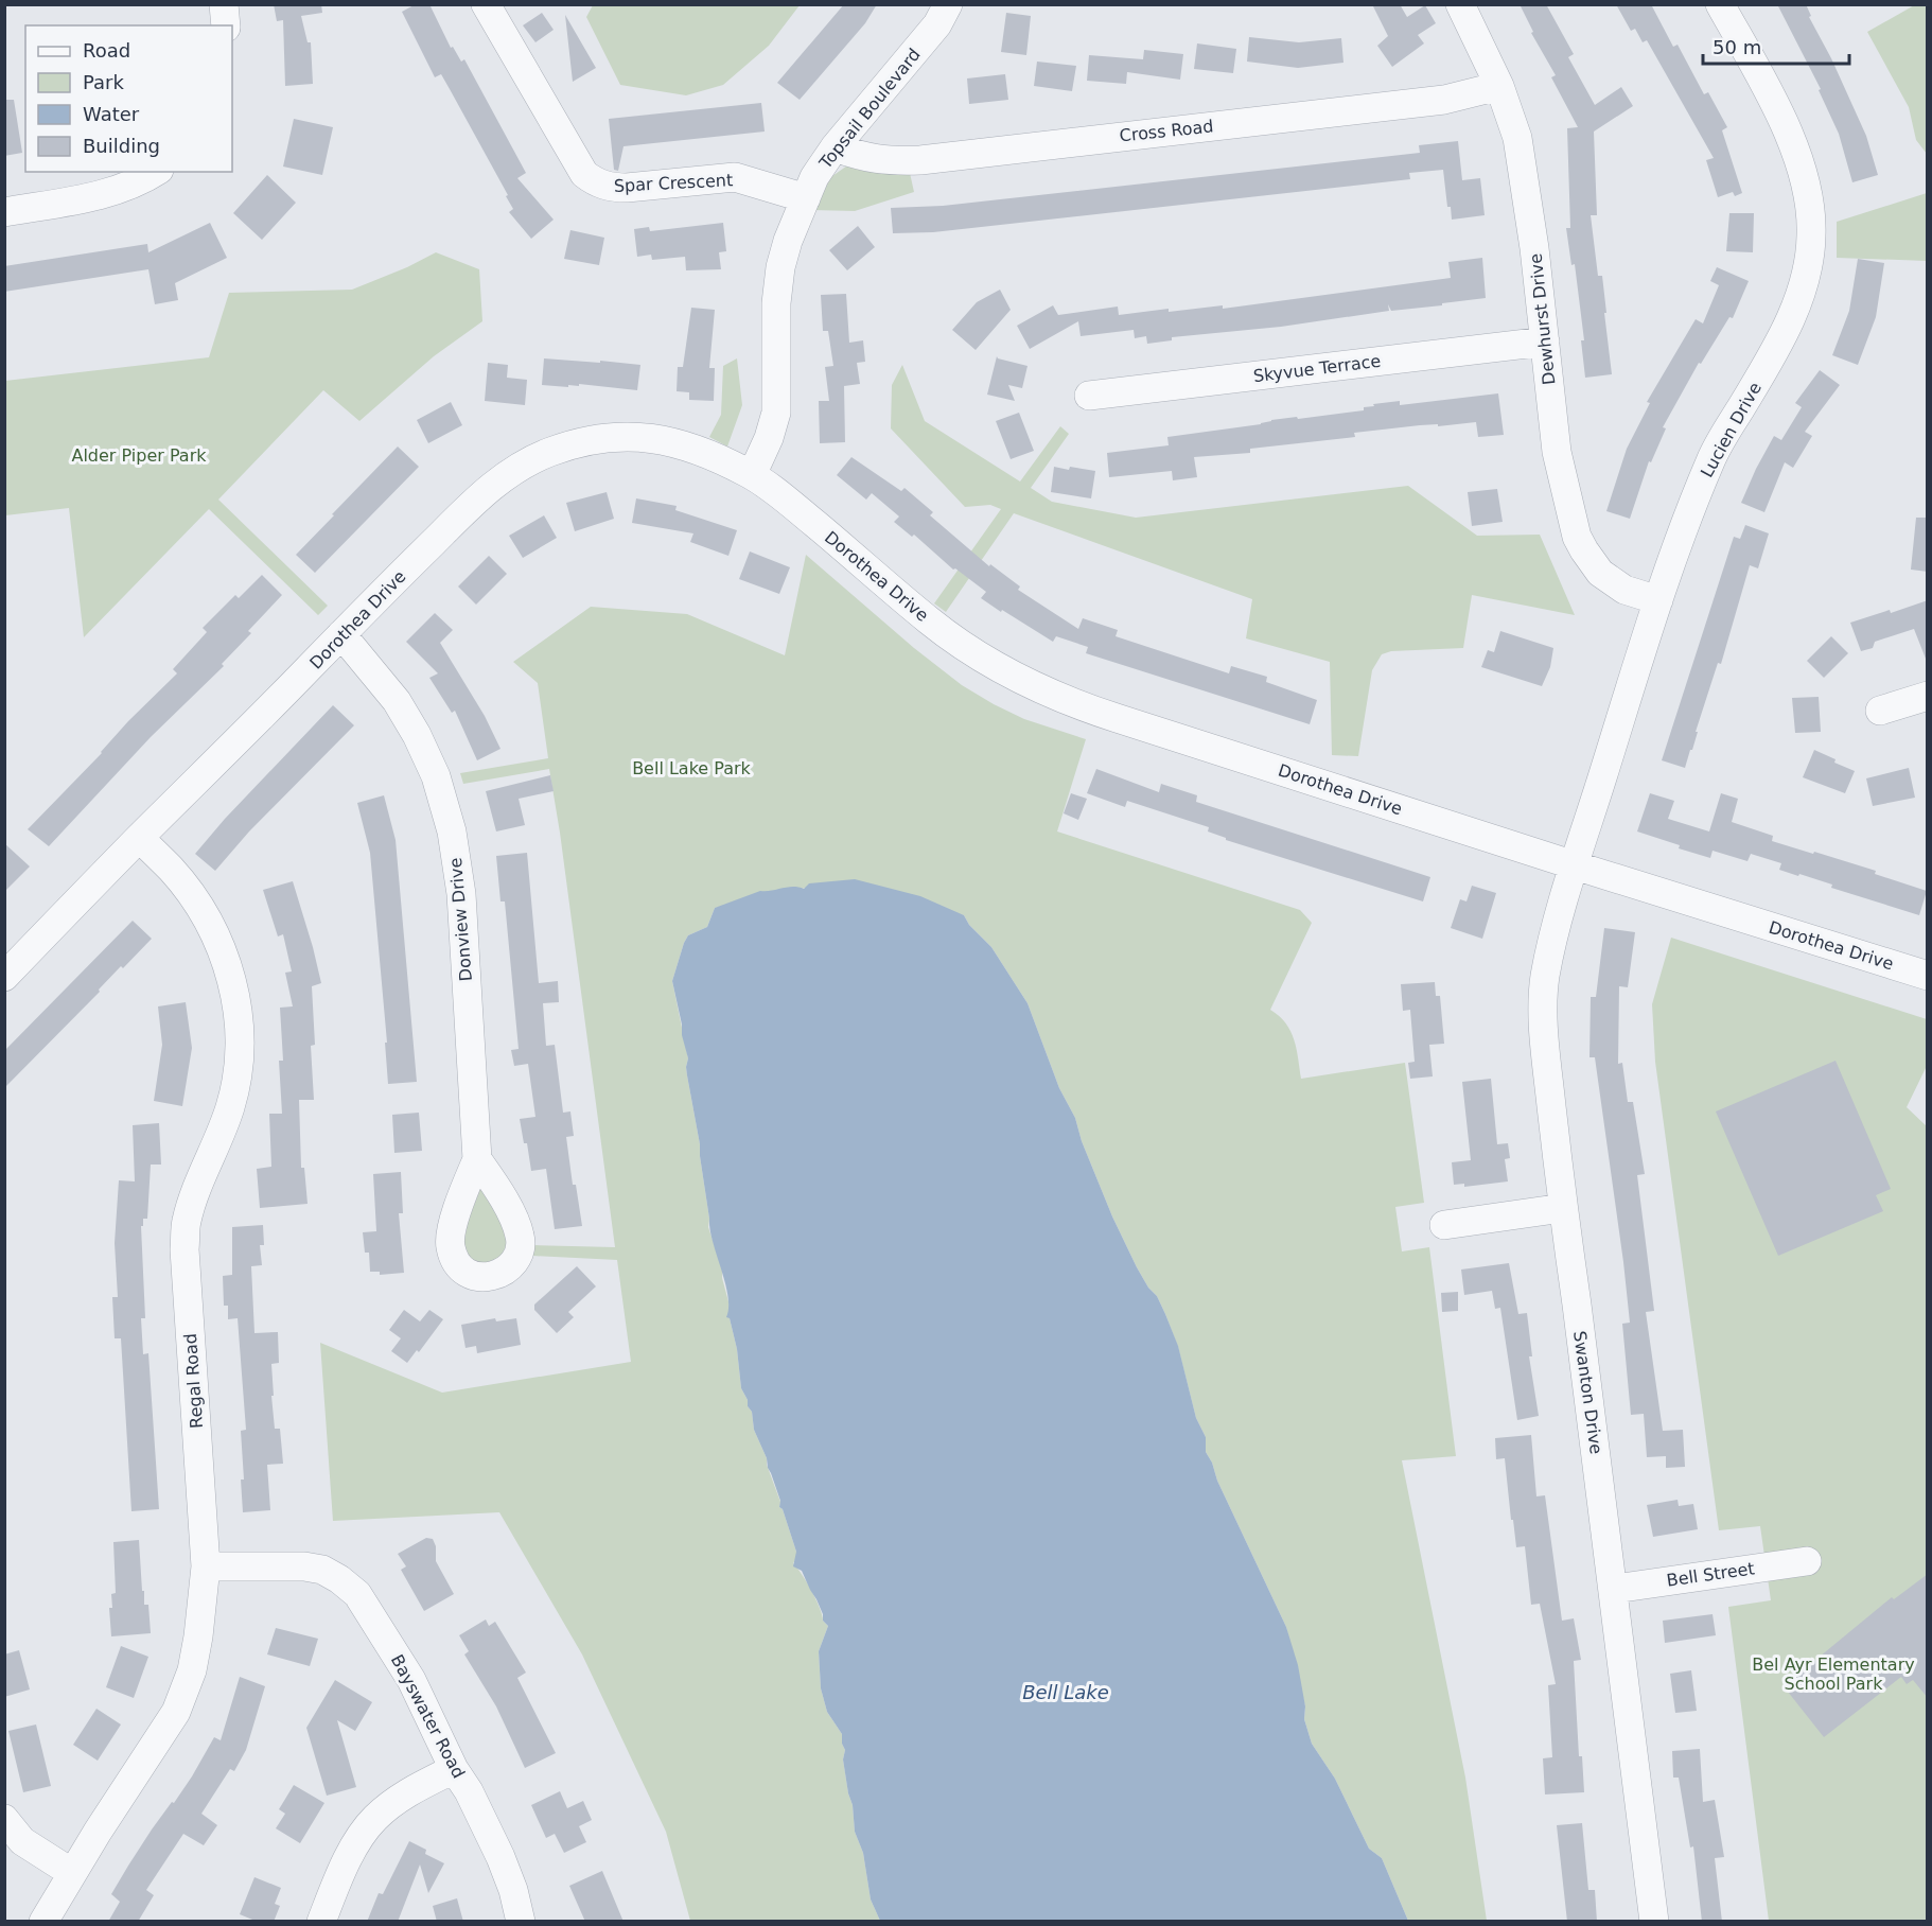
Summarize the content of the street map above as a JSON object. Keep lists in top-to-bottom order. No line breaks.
{"streets":{"street":["Topsail Boulevard","Cross Road","Spar Crescent","Dewhurst Drive","Skyvue Terrace","Lucien Drive","Dorothea Drive","Donview Drive","Regal Road","Swanton Drive","Bell Street","Bayswater Road"]},"crossings":[["Topsail Boulevard","Cross Road"],["Topsail Boulevard","Spar Crescent"],["Topsail Boulevard","Dorothea Drive"],["Cross Road","Dewhurst Drive"],["Dewhurst Drive","Skyvue Terrace"],["Dewhurst Drive","Lucien Drive"],["Lucien Drive","Dorothea Drive"],["Lucien Drive","Swanton Drive"],["Dorothea Drive","Donview Drive"],["Dorothea Drive","Regal Road"],["Dorothea Drive","Swanton Drive"],["Regal Road","Bayswater Road"],["Swanton Drive","Bell Street"]],"water":["Bell Lake"],"parks":["Alder Piper Park","Bell Lake Park","Bel Ayr Elementary School Park"],"legend":["Road","Park","Water","Building"],"scale_bar":"50 m"}
